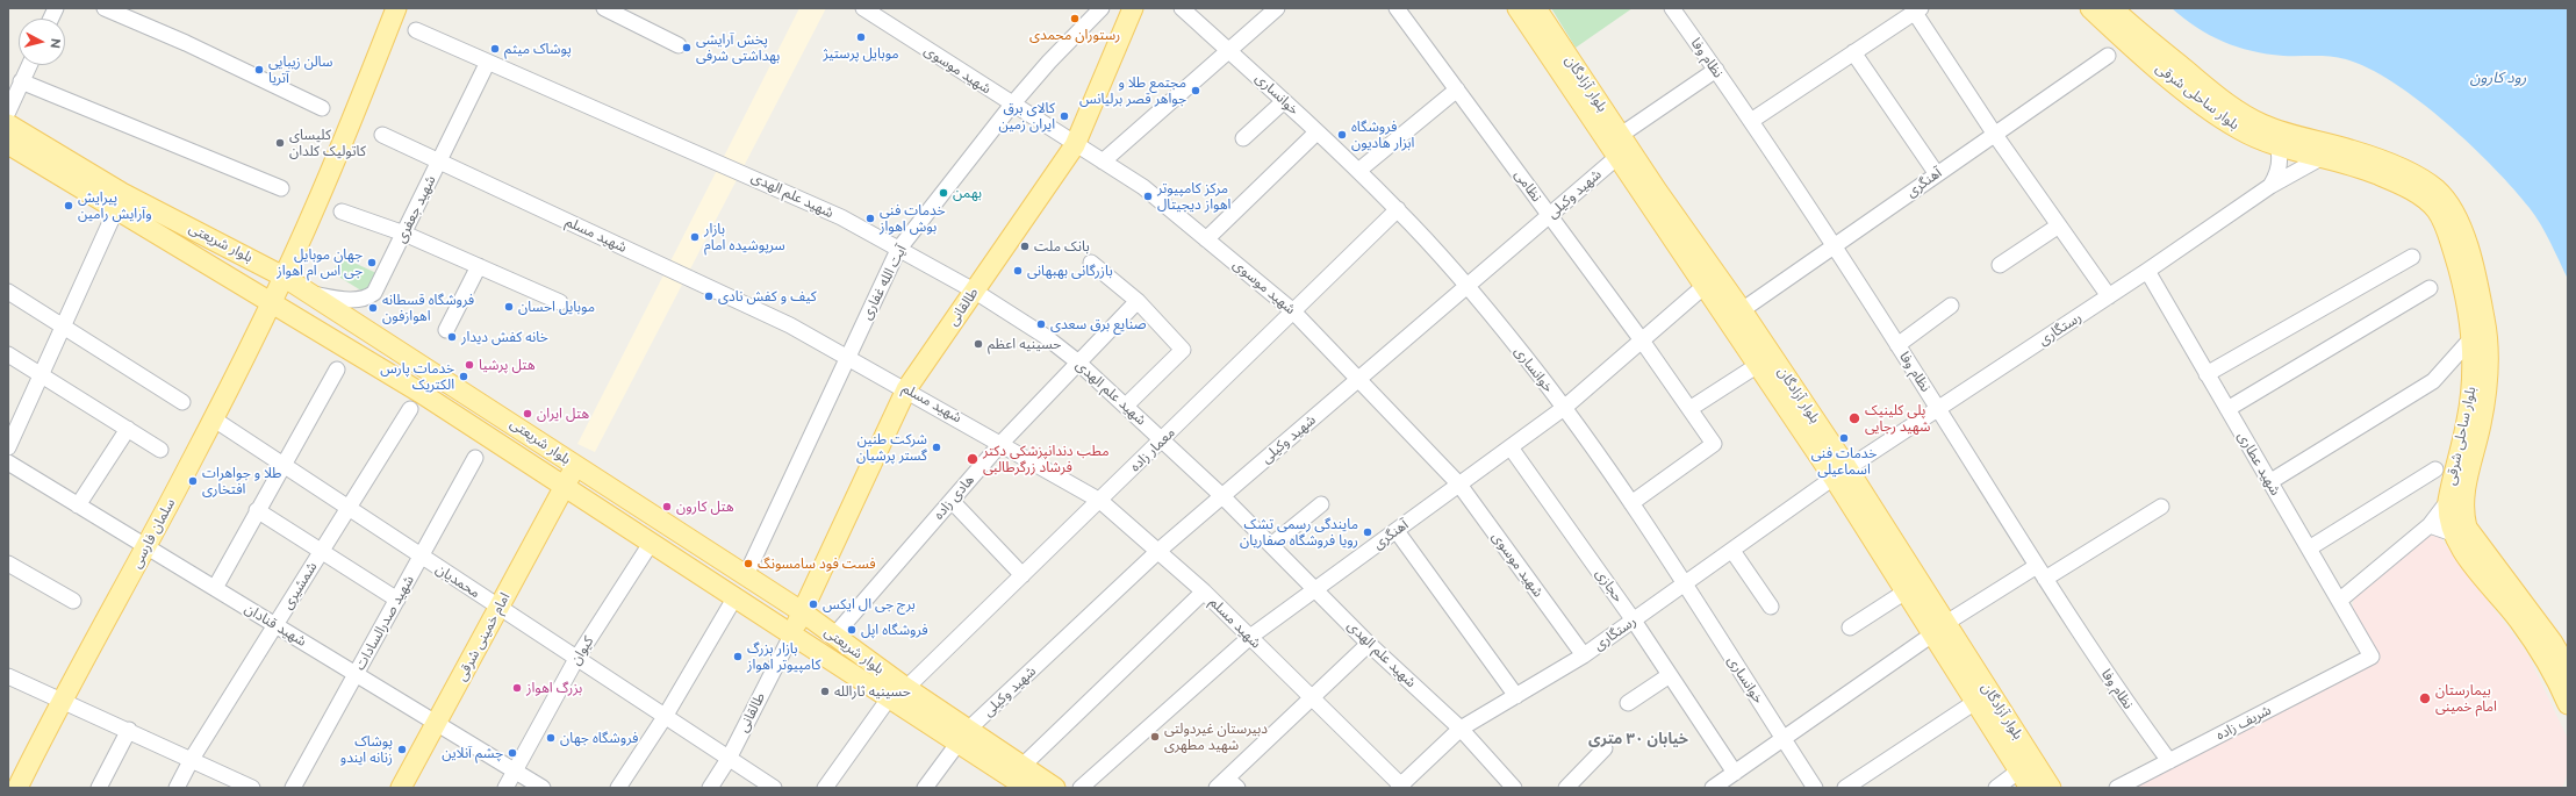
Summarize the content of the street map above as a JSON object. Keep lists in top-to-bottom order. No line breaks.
{"streets":{"main road":["بلوار آزادگان","بلوار ساحلی شرقی","بلوار شریعتی","طالقانی","سلمان فارسی","امام خمینی شرقی"],"street":["نظام وفا","شهید موسوی","خوانساری","آهنگری","نظامی","شهید وکیلی","شهید علم الهدی","شهید جعفری","شهید مسلم","آیت الله غفاری","رستگاری","معمار زاده","شهید عطاری","هادی زاده","محمدیان","شمشیری","حجازی","شهید صدرالسادات","شهید قنادان","کیوان","شریف زاده"]},"crossings":[["نظام وفا","آهنگری"],["نظام وفا","رستگاری"],["نظام وفا","شریف زاده"],["شهید موسوی","آهنگری"],["شهید موسوی","شهید وکیلی"],["شهید موسوی","آیت الله غفاری"],["شهید موسوی","طالقانی"],["شهید موسوی","رستگاری"],["شهید موسوی","معمار زاده"],["بلوار آزادگان","آهنگری"],["بلوار آزادگان","شهید وکیلی"],["بلوار آزادگان","رستگاری"],["خوانساری","آهنگری"],["خوانساری","نظامی"],["خوانساری","شهید وکیلی"],["خوانساری","رستگاری"],["خوانساری","معمار زاده"],["بلوار ساحلی شرقی","رستگاری"],["آهنگری","نظامی"],["آهنگری","شهید علم الهدی"],["آهنگری","شهید مسلم"],["آهنگری","حجازی"],["نظامی","شهید وکیلی"],["شهید وکیلی","شهید علم الهدی"],["شهید وکیلی","شهید مسلم"],["شهید وکیلی","بلوار شریعتی"],["شهید علم الهدی","شهید جعفری"],["شهید علم الهدی","آیت الله غفاری"],["شهید علم الهدی","طالقانی"],["شهید علم الهدی","رستگاری"],["شهید علم الهدی","معمار زاده"],["شهید علم الهدی","هادی زاده"],["شهید جعفری","شهید مسلم"],["شهید جعفری","بلوار شریعتی"],["شهید مسلم","آیت الله غفاری"],["شهید مسلم","طالقانی"],["شهید مسلم","رستگاری"],["شهید مسلم","معمار زاده"],["شهید مسلم","هادی زاده"],["بلوار شریعتی","آیت الله غفاری"],["بلوار شریعتی","طالقانی"],["بلوار شریعتی","معمار زاده"],["بلوار شریعتی","هادی زاده"],["بلوار شریعتی","سلمان فارسی"],["بلوار شریعتی","امام خمینی شرقی"],["بلوار شریعتی","کیوان"],["طالقانی","محمدیان"],["رستگاری","شهید عطاری"],["رستگاری","حجازی"],["شهید عطاری","شریف زاده"],["سلمان فارسی","محمدیان"],["سلمان فارسی","شهید قنادان"],["محمدیان","شمشیری"],["محمدیان","شهید صدرالسادات"],["محمدیان","امام خمینی شرقی"],["محمدیان","کیوان"],["شمشیری","شهید قنادان"],["شهید صدرالسادات","شهید قنادان"],["شهید قنادان","امام خمینی شرقی"],["شهید قنادان","کیوان"]],"districts":["خیابان ۳۰ متری"],"water":["رود کارون"],"places":["رستوران محمدی","موبایل پرستیژ","پخش آرایشی بهداشتی شرفی","پوشاک میثم","سالن زیبایی آتریا","مجتمع طلا و جواهر قصر برليانس","کالای برق ایران زمین","فروشگاه ابزار هادیون","کلیسای کاتولیک کلدان","بهمن","مرکز کامپیوتر اهواز دیجیتال","پیرایش وآرایش رامین","خدمات فنی بوش اهواز","بازار سرپوشیده امام","بانک ملت","جهان موبایل جی اس ام اهواز","بازرگانی بهبهانی","کیف و کفش نادی","موبایل احسان","فروشگاه قسطانه اهوازفون","صنایع برق سعدی","خانه کفش دیدار","حسینیه اعظم","هتل پرشیا","خدمات پارس الکتریک","هتل ایران","پلی کلینیک شهید رجایی","خدمات فنی اسماعیلی","شرکت طنین گستر پرشیان","مطب دندانپزشکی دکتر فرشاد زرگرطالبی","طلا و جواهرات افتخاری","هتل کارون","مایندگی رسمی تشک رویا فروشگاه صفاریان","فست فود سامسونگ","برج جی ال ایکس","فروشگاه اپل","بازار بزرگ کامپیوتر اهواز","بزرگ اهواز","حسینیه ثارالله","بیمارستان امام خمینی","دبیرستان غیردولتی شهید مطهری","فروشگاه جهان","پوشاک زنانه ایندو","چشم آنلاین"],"north":"right"}
